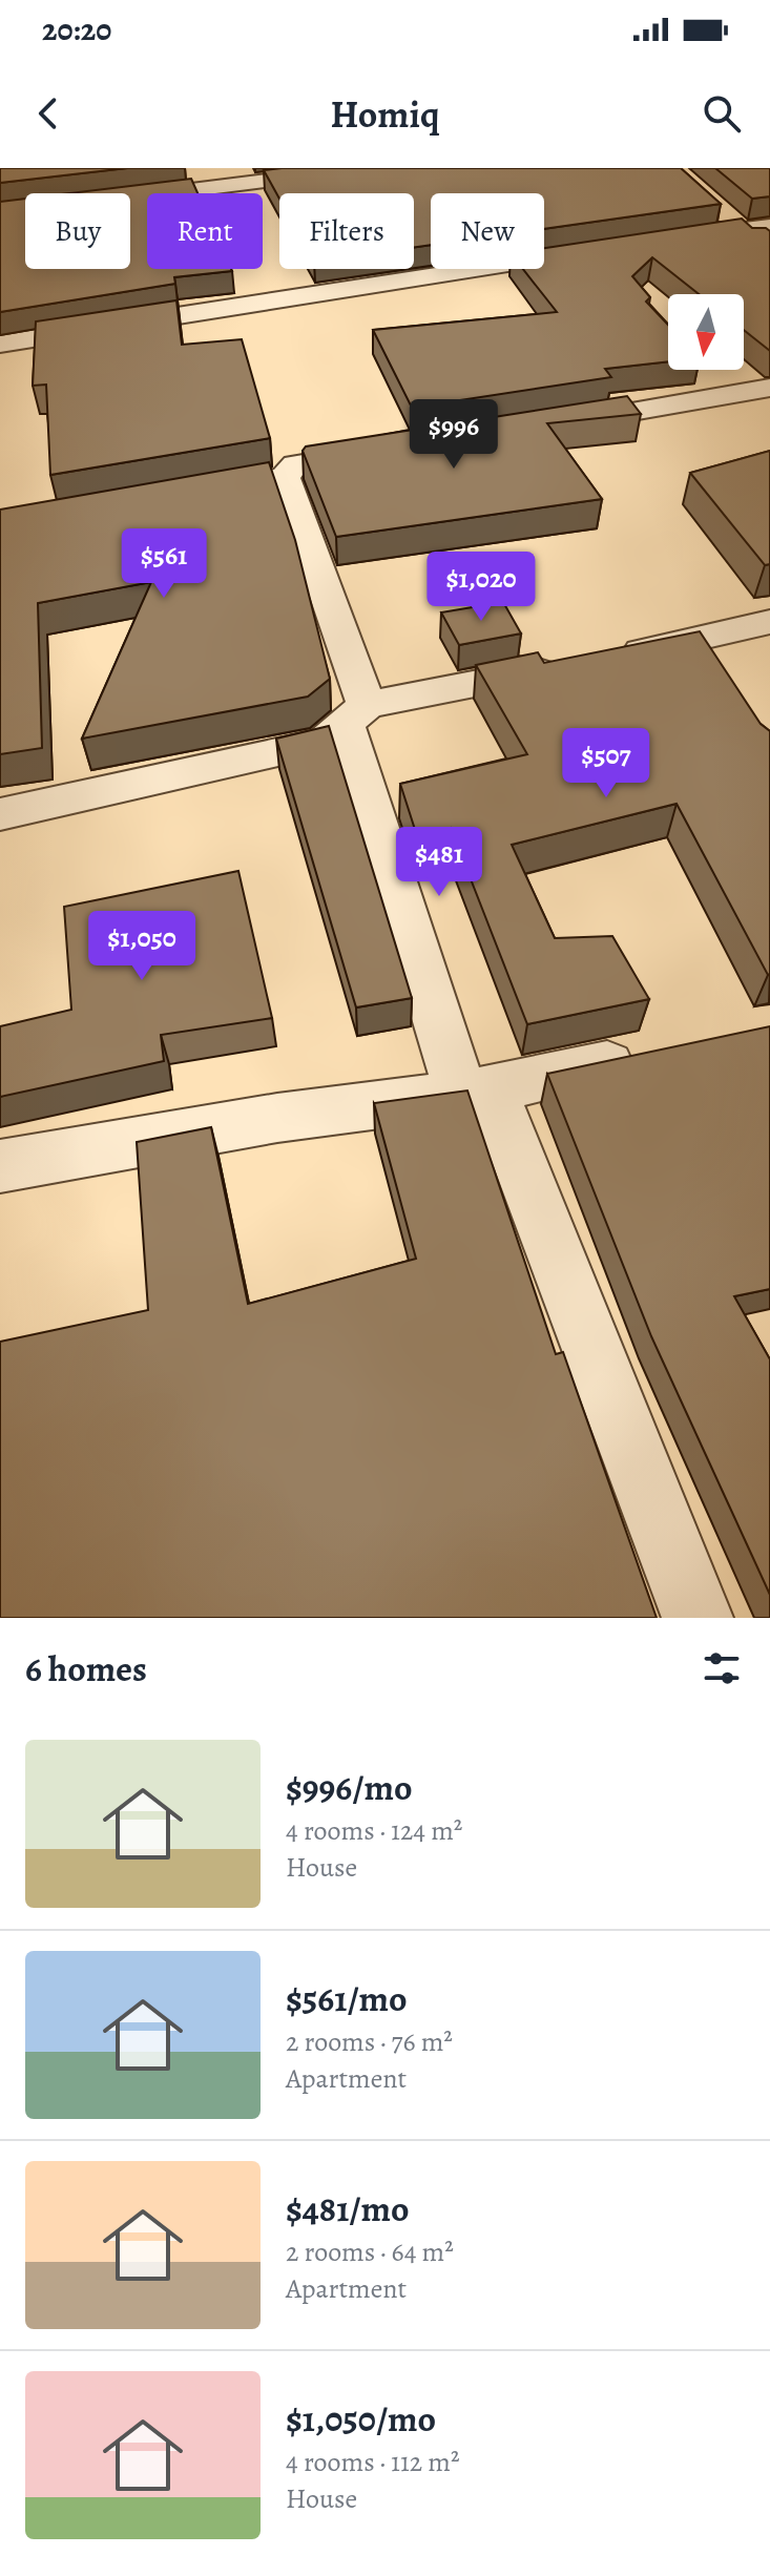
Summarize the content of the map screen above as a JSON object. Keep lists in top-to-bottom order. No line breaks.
{"north":"bottom","page":{"status":"20:20","header":"Homiq","chip":["Buy","Rent","Filters","New"],"price":["$996","$561","$1,020","$507","$481","$1,050"],"heading":"6 homes","list":[{"name":"$996/mo","note":"4 rooms · 124 m² · House"},{"name":"$561/mo","note":"2 rooms · 76 m² · Apartment"},{"name":"$481/mo","note":"2 rooms · 64 m² · Apartment"},{"name":"$1,050/mo","note":"4 rooms · 112 m² · House"}]}}
